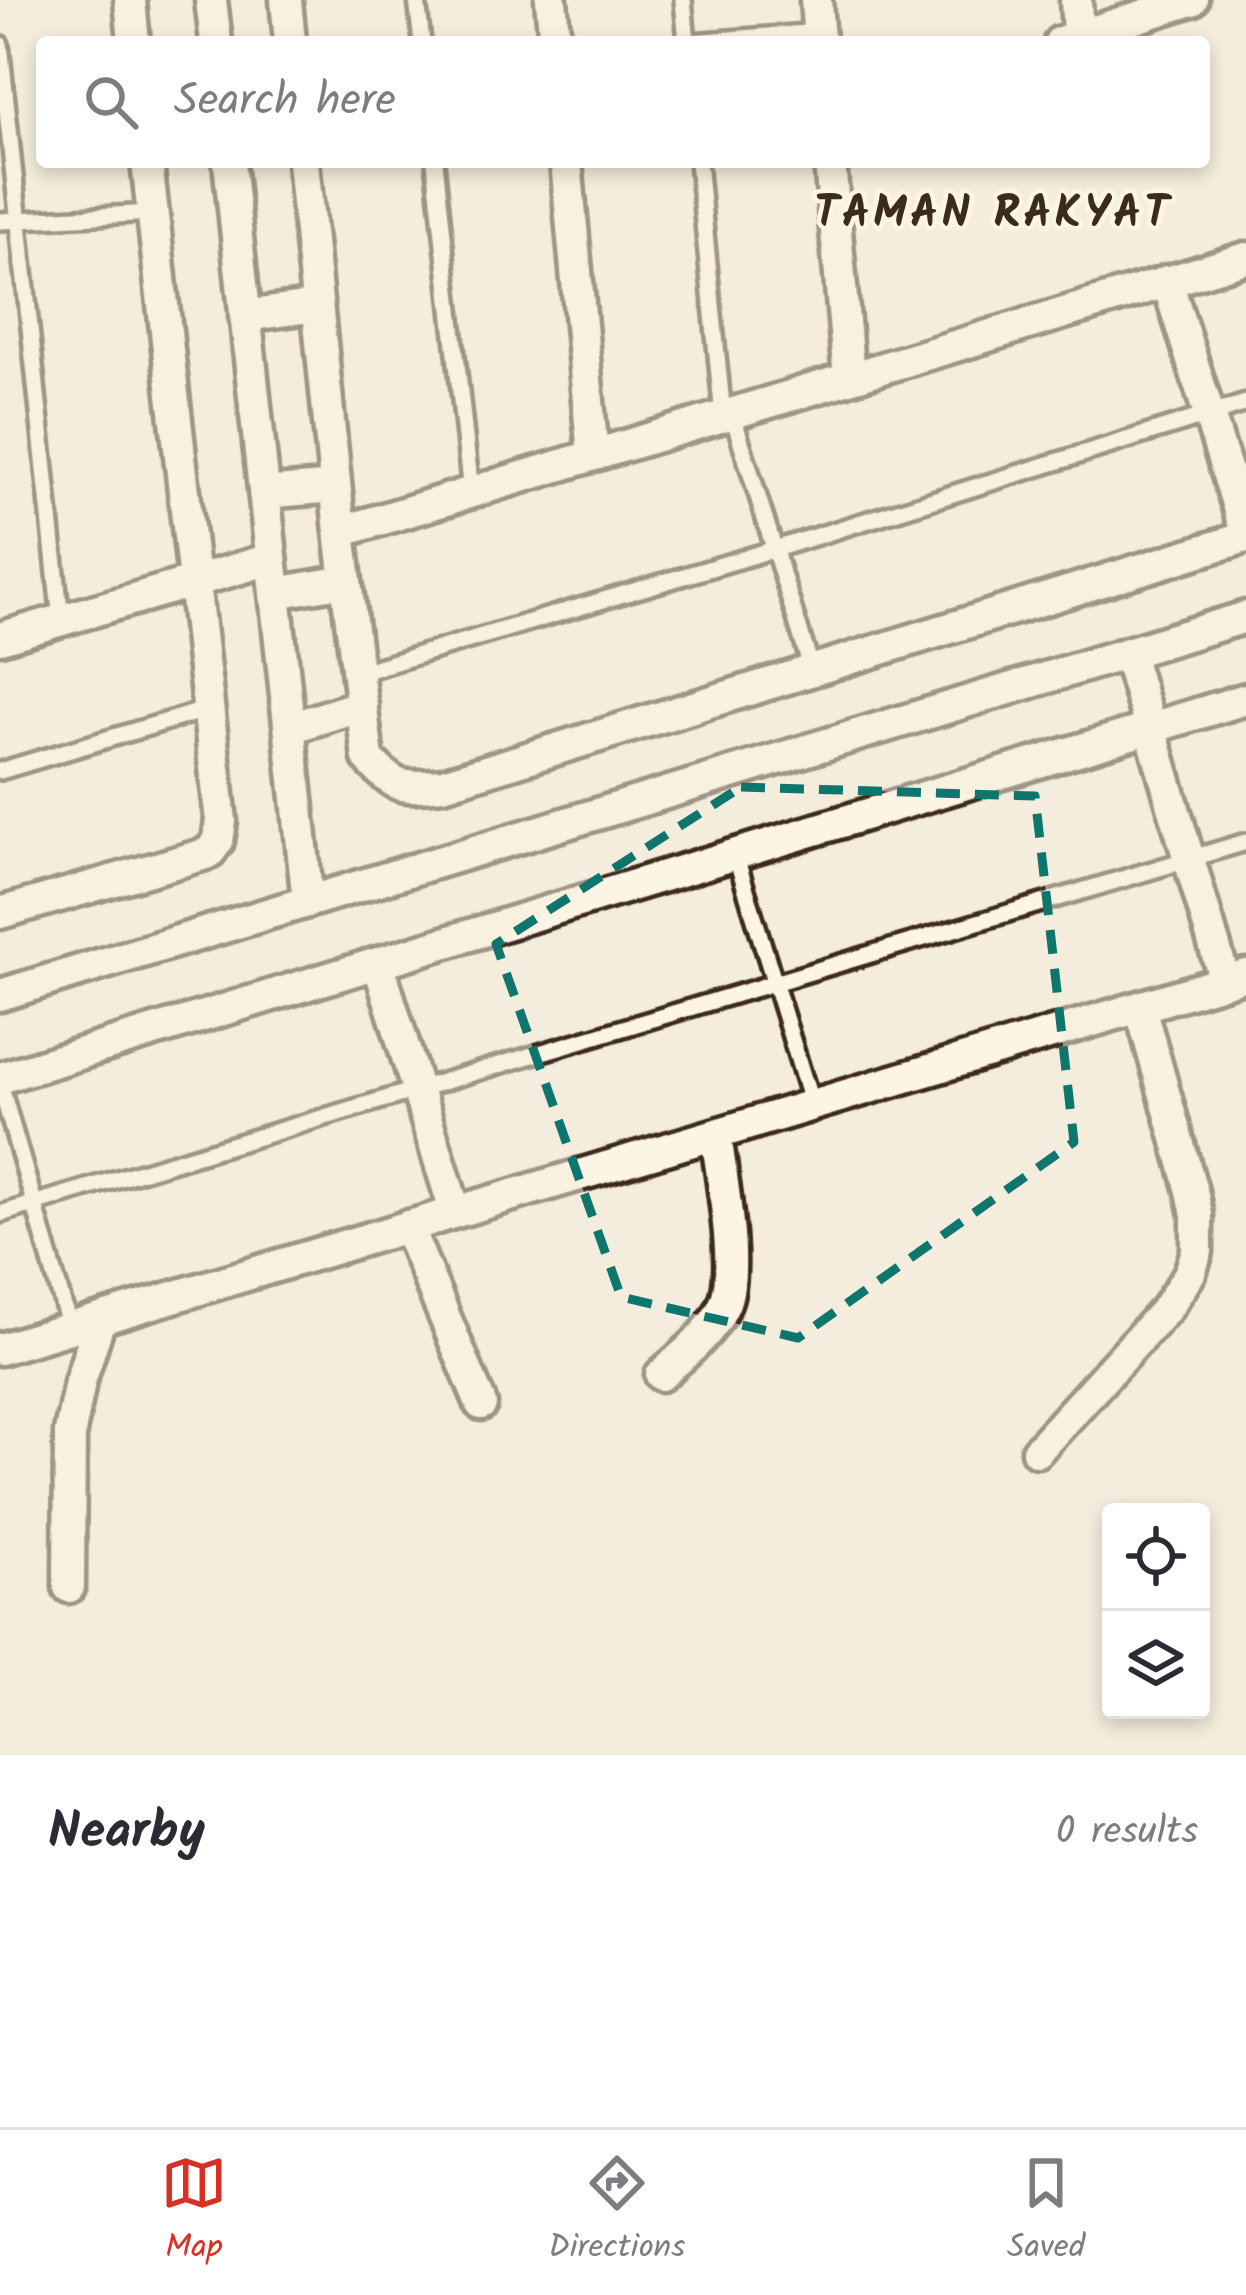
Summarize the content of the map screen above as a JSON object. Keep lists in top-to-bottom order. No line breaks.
{"districts":["TAMAN RAKYAT"],"page":{"search":"Search here","heading":["Nearby","0 results"],"nav":["Map","Directions","Saved"]}}
